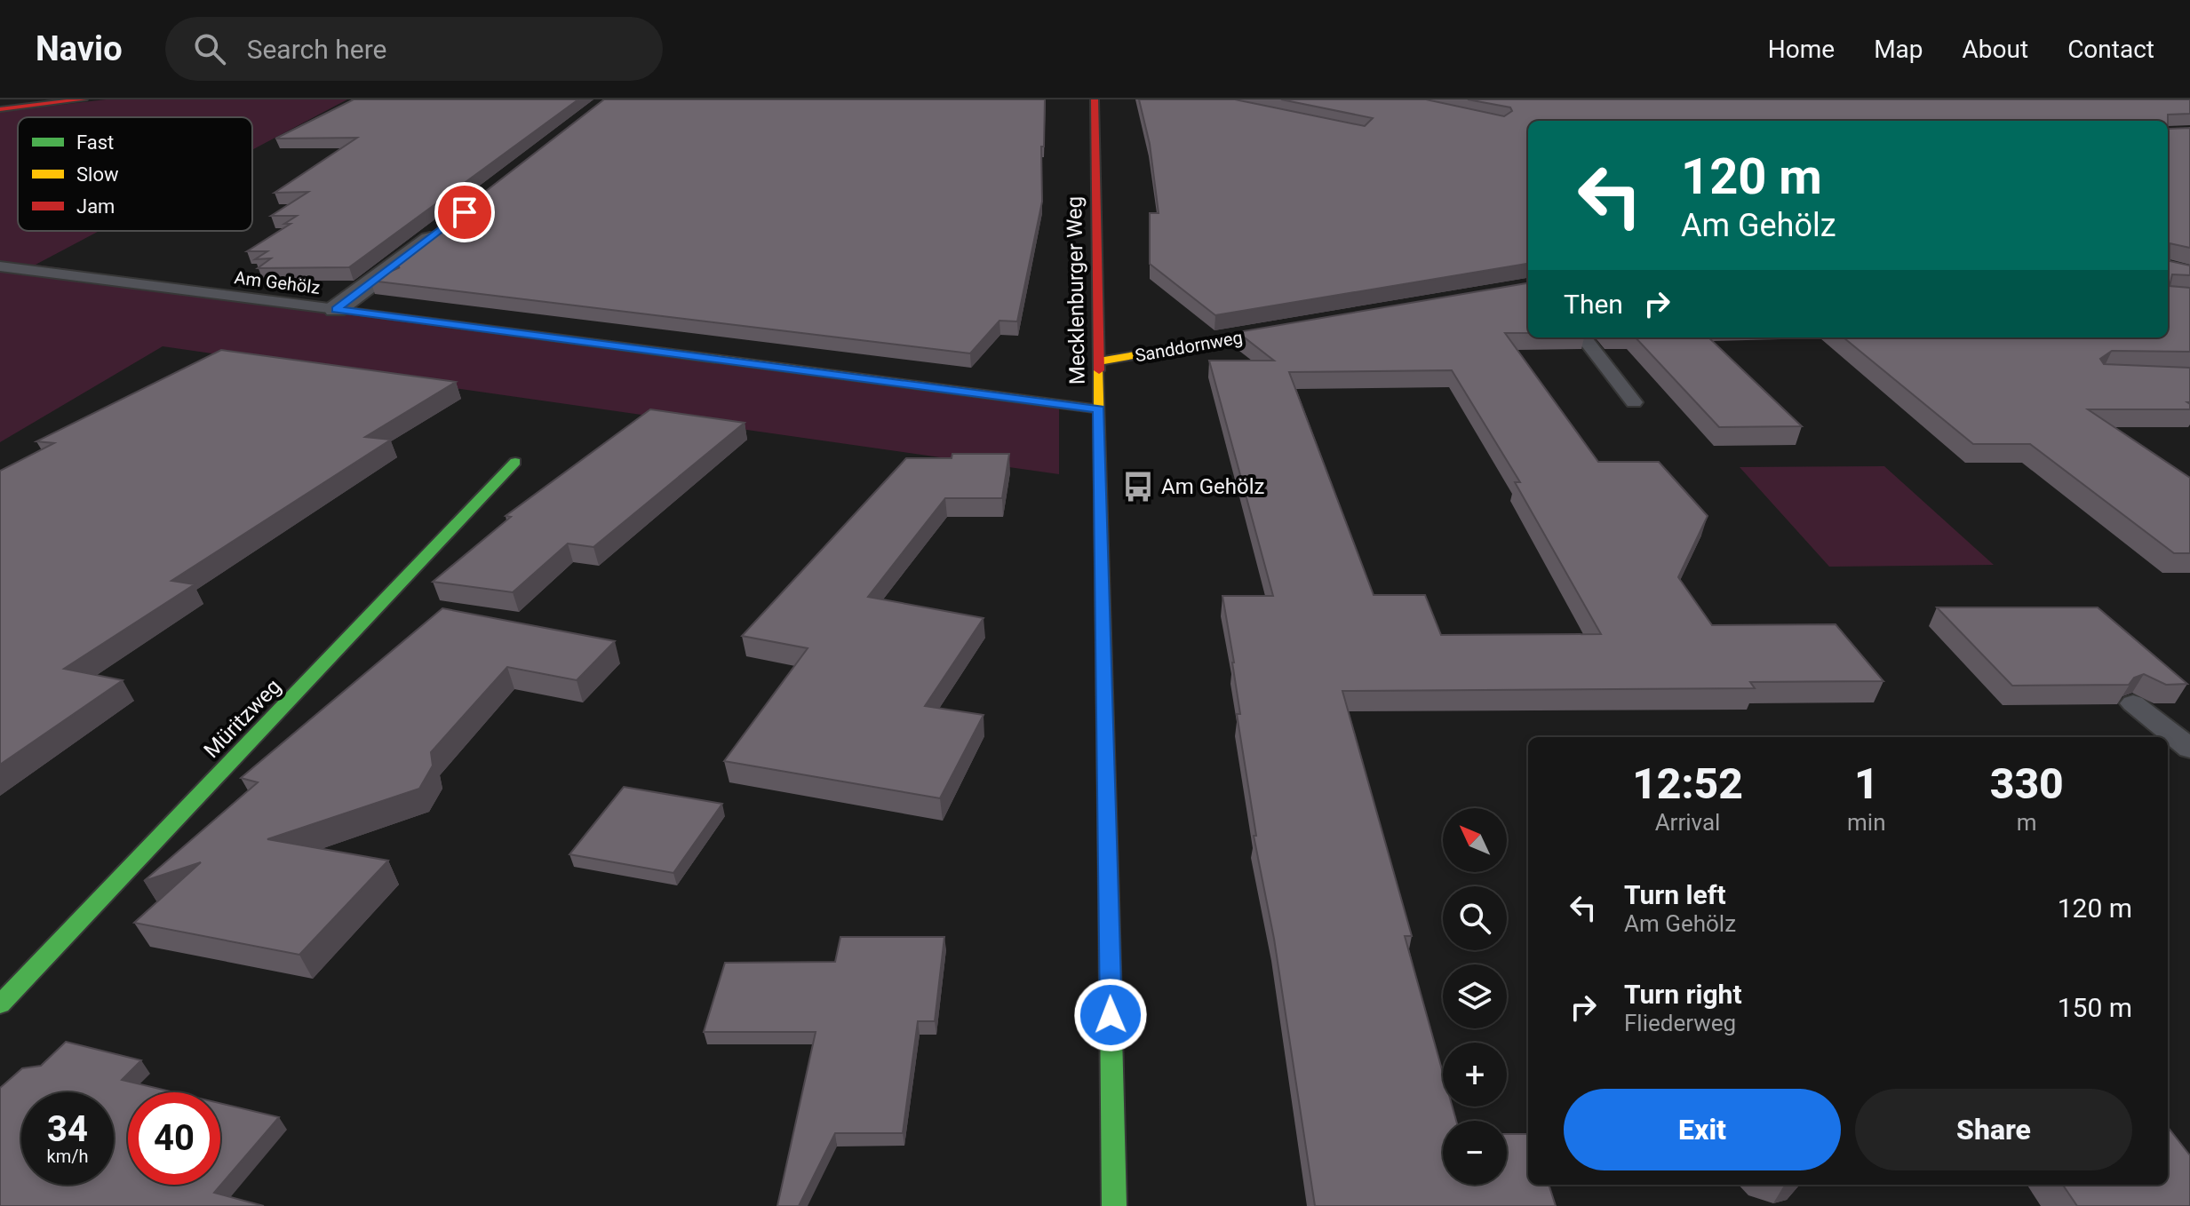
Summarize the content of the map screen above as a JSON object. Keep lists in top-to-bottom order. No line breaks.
{"streets":{"street":["Am Gehölz","Mecklenburger Weg","Sanddornweg","Müritzweg"]},"crossings":[["Am Gehölz","Mecklenburger Weg"],["Mecklenburger Weg","Sanddornweg"]],"places":{"bus stop":["Am Gehölz"]},"legend":["Fast","Slow","Jam"],"north":"top left","page":{"header":"Navio","search":"Search here","nav":["Home","Map","About","Contact"],"turn":["120 m","Am Gehölz"],"then":"Then","eta":["12:52","Arrival","1","min","330","m"],"map_buttons":["+","−"],"list":[{"name":"Turn left","note":"Am Gehölz","value":"120 m"},{"name":"Turn right","note":"Fliederweg","value":"150 m"}],"buttons":["Exit","Share"],"speed":"34 km/h","limit":"40"}}
